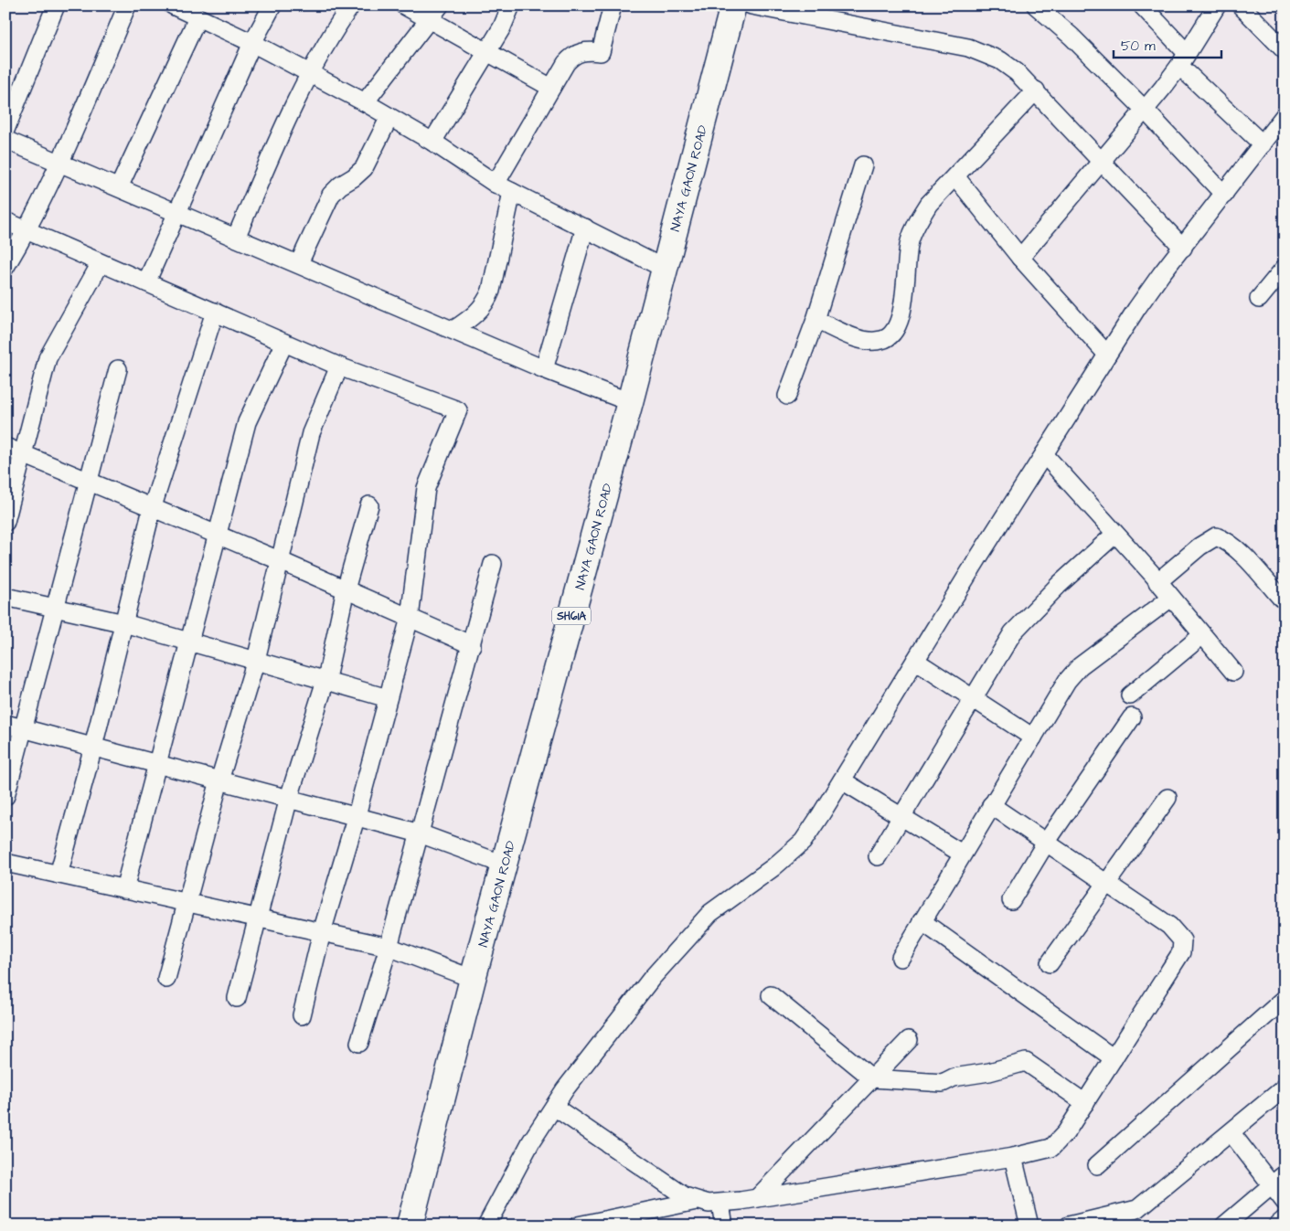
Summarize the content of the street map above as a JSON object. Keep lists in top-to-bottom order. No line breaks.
{"streets":{"main road":["NAYA GAON ROAD","SH61A"]},"scale_bar":"50 m"}
